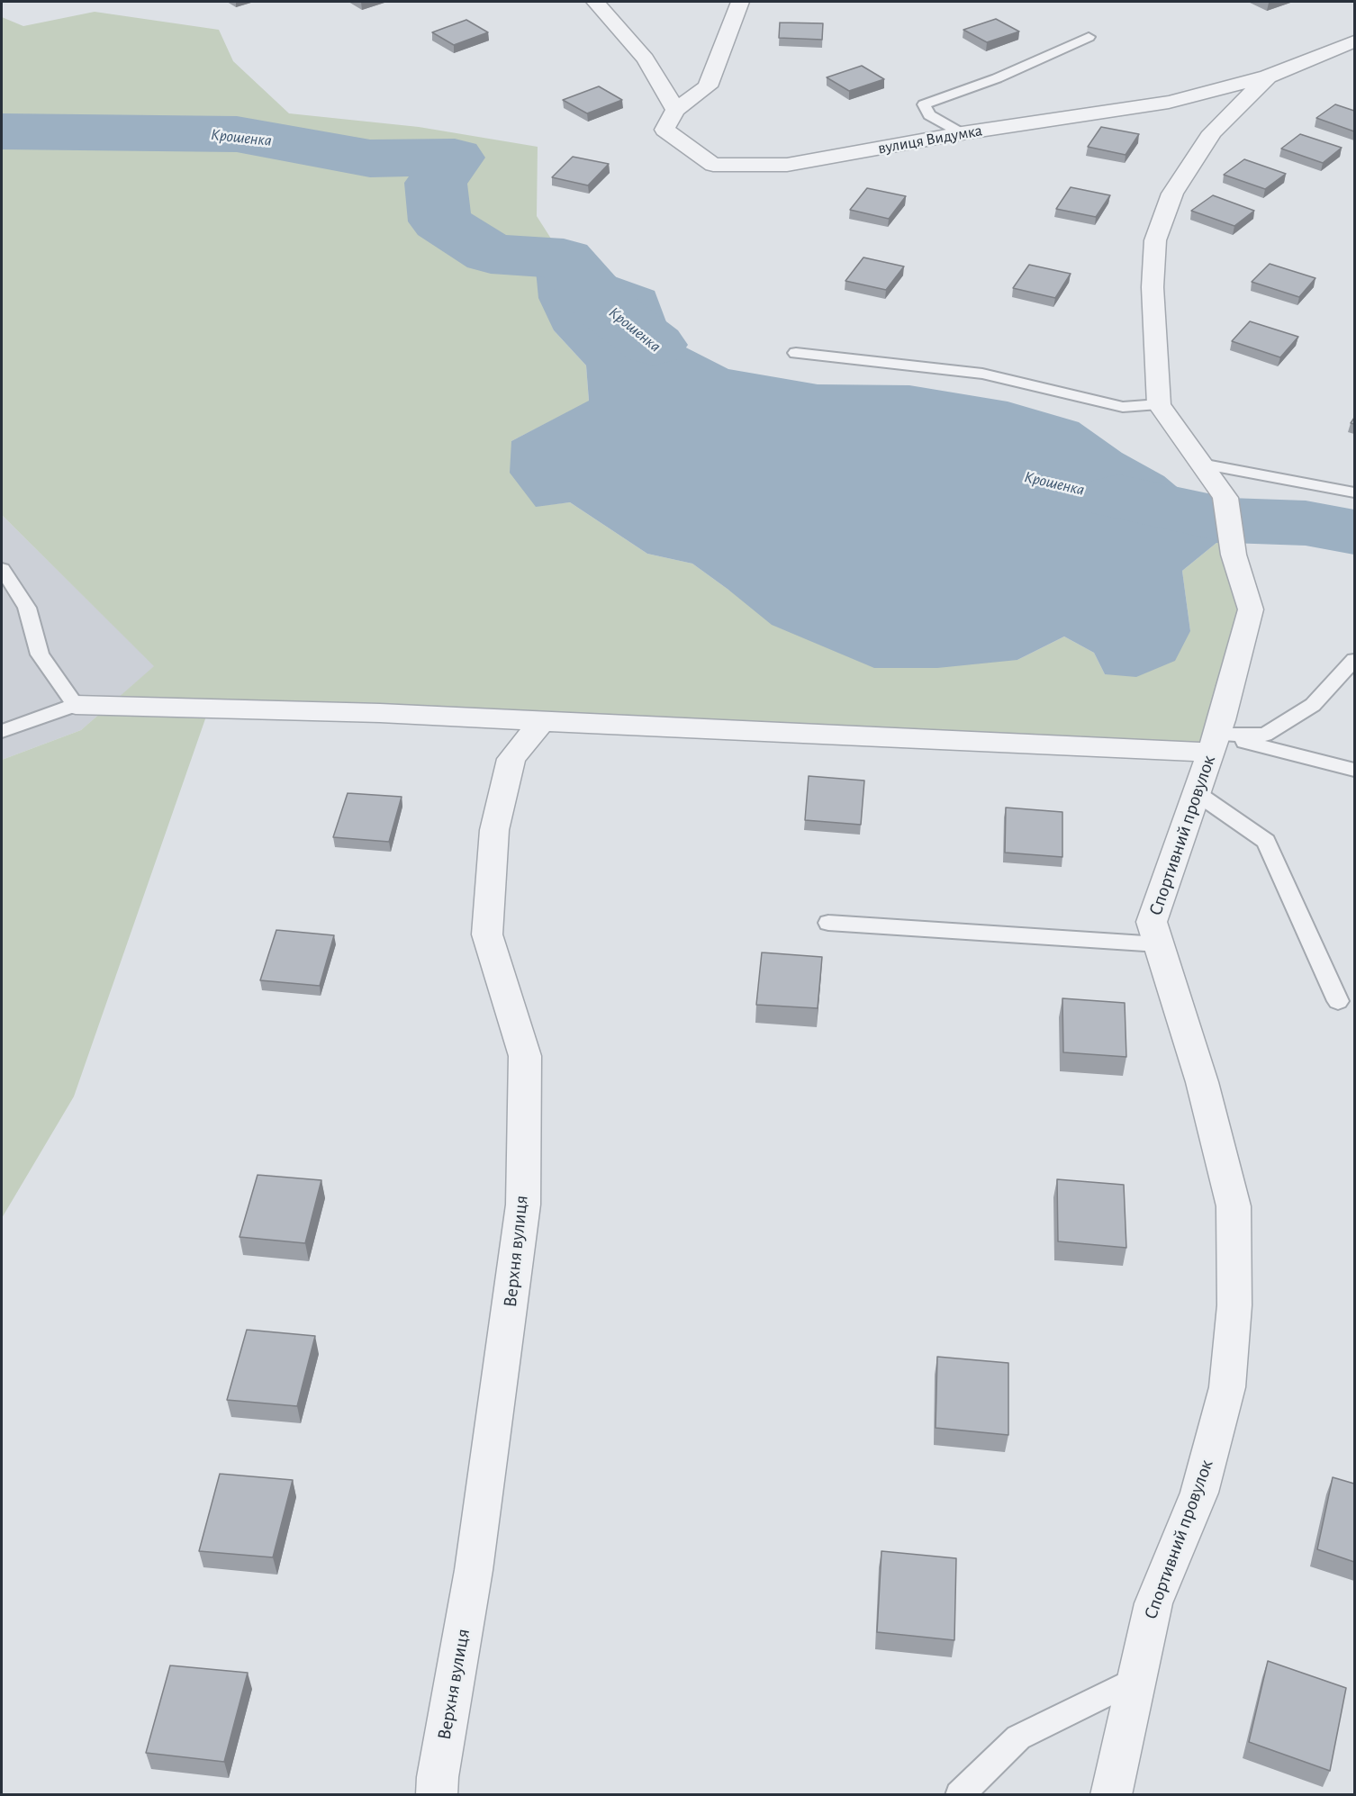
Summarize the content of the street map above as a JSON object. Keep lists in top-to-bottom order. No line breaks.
{"streets":{"street":["вулиця Видумка","Спортивний провулок","Верхня вулиця"]},"water":["Крошенка"]}
